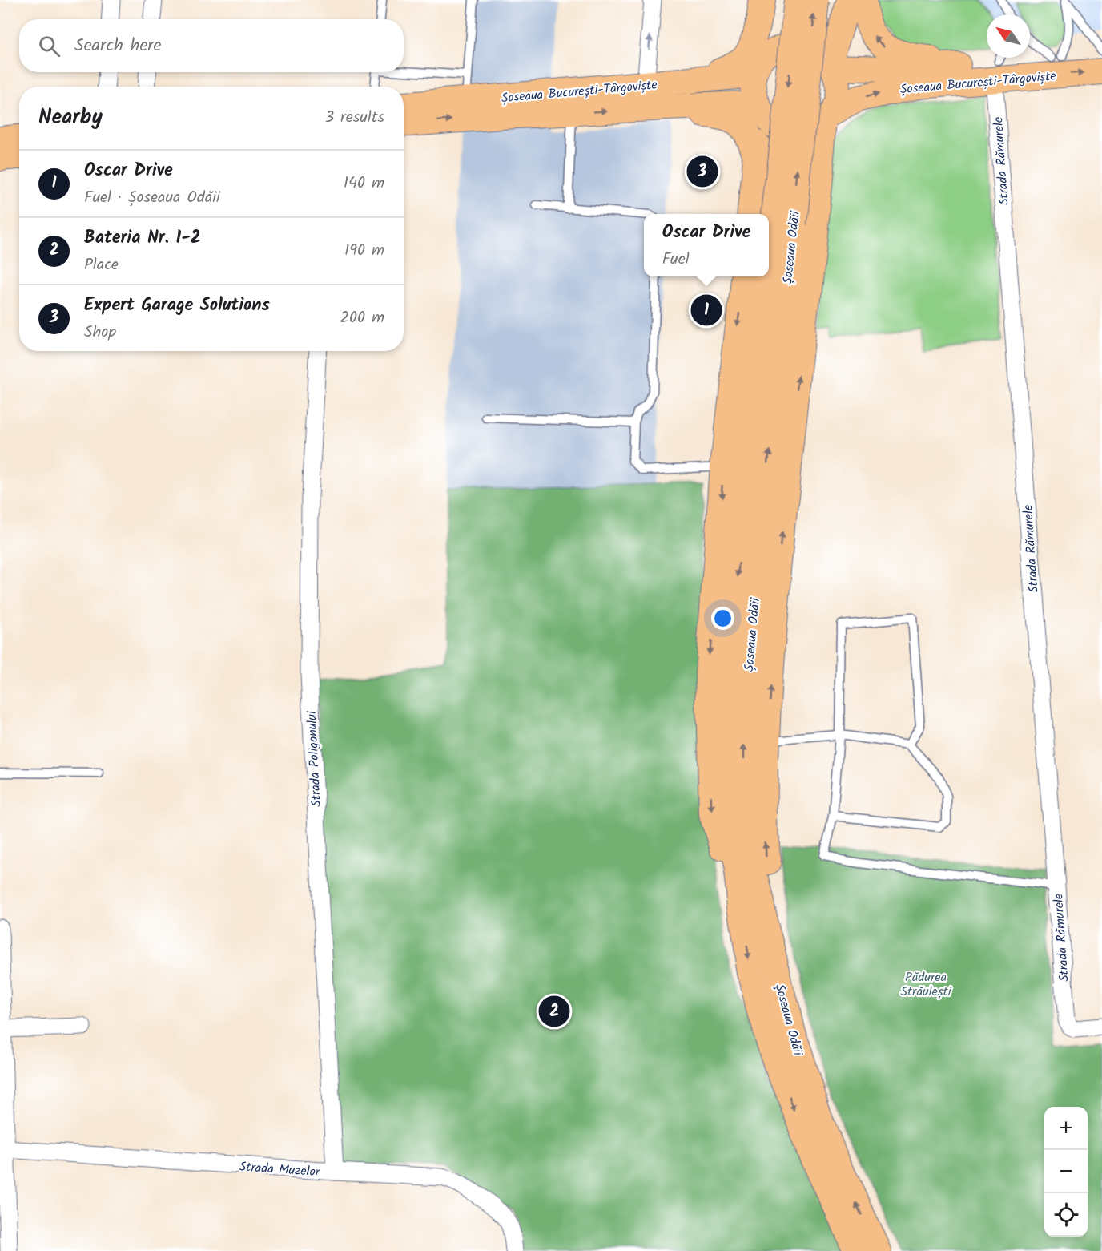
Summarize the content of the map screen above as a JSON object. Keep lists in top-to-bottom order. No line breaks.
{"streets":{"main road":["Șoseaua București-Târgoviște","Șoseaua Odăii"],"street":["Strada Rămurele","Strada Poligonului","Strada Muzelor"]},"crossings":[["Șoseaua București-Târgoviște","Strada Rămurele"],["Strada Poligonului","Strada Muzelor"]],"parks":["Pădurea Străulești"],"north":"top left","page":{"search":"Search here","heading":["Nearby","3 results"],"list":[{"mark":"1","name":"Oscar Drive","note":"Fuel · Șoseaua Odăii","value":"140 m"},{"mark":"2","name":"Bateria Nr. 1-2","note":"Place","value":"190 m"},{"mark":"3","name":"Expert Garage Solutions","note":"Shop","value":"200 m"}],"pins":["3","1","2"],"popup":["Oscar Drive","Fuel"],"map_buttons":["+","−"]}}
